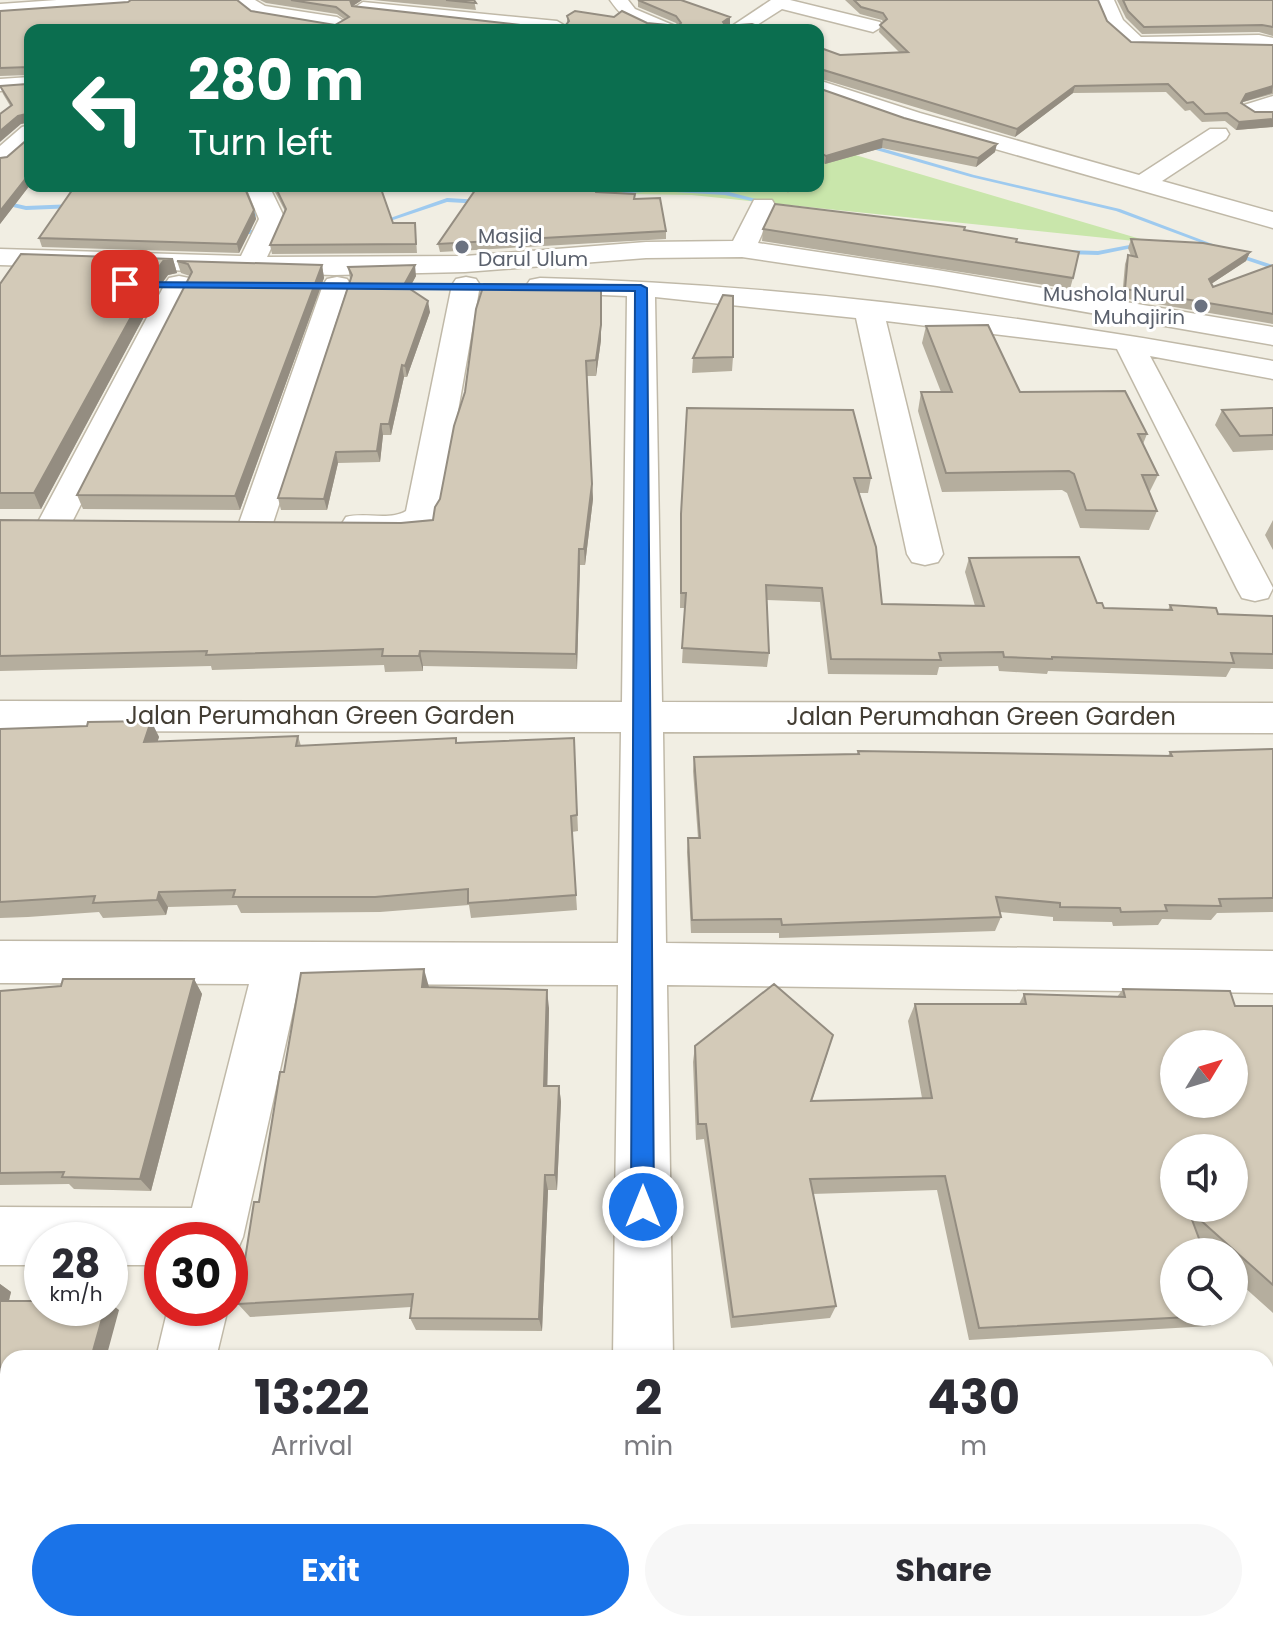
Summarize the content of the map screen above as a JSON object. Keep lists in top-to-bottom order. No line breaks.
{"streets":{"street":["Jalan Perumahan Green Garden"]},"places":["Masjid Darul Ulum","Mushola Nurul Muhajirin"],"north":"top right","page":{"turn":["280 m","Turn left"],"speed":"28 km/h","limit":"30","eta":["13:22","Arrival","2","min","430","m"],"buttons":["Exit","Share"]}}
